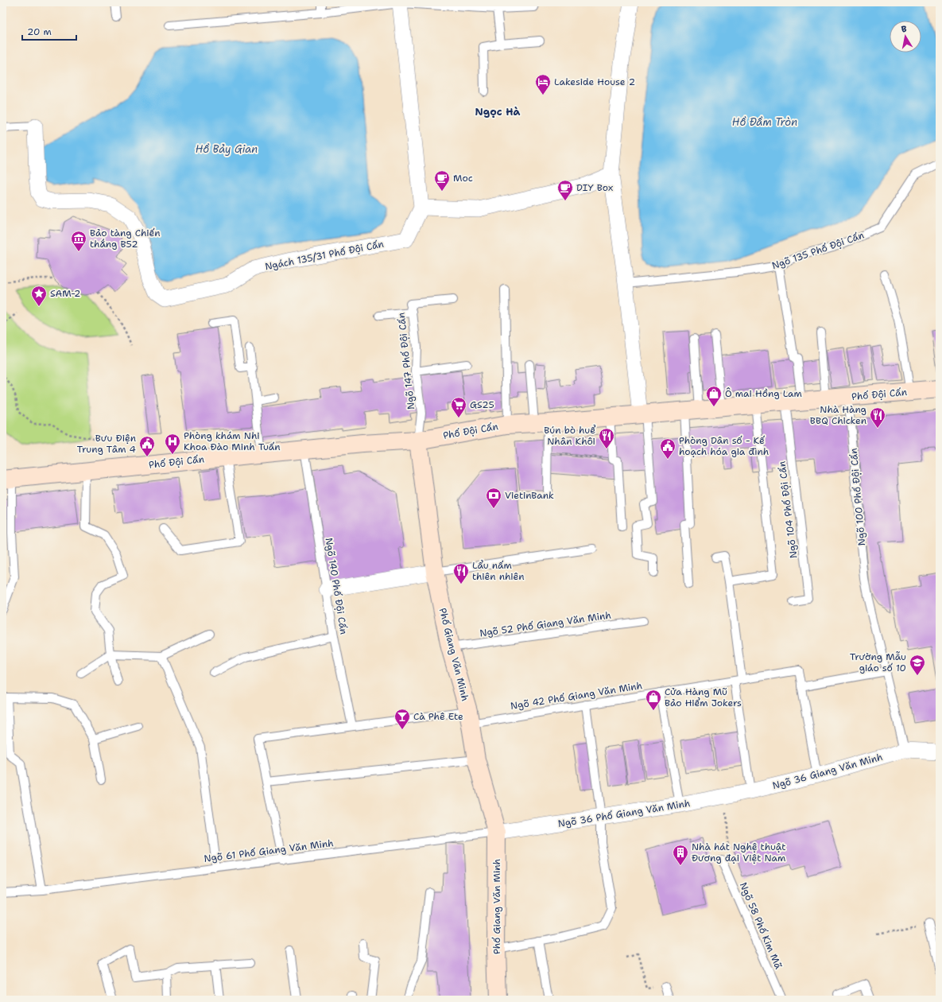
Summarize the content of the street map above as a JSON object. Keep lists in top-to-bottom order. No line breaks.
{"streets":{"street":["Ngách 135/31 Phố Đội Cấn","Phố Đội Cấn","Phố Giang Văn Minh","Ngõ 36 Giang Văn Minh","Ngõ 36 Phố Giang Văn Minh"],"lane":["Ngõ 135 Phố Đội Cấn","Ngõ 147 Phố Đội Cấn","Ngõ 100 Phố Đội Cấn","Ngõ 104 Phố Đội Cấn","Ngõ 140 Phố Đội Cấn","Ngõ 52 Phố Giang Văn Minh","Ngõ 42 Phố Giang Văn Minh","Ngõ 61 Phố Giang Văn Minh","Ngõ 58 Phố Kim Mã"]},"crossings":[["Ngõ 147 Phố Đội Cấn","Phố Đội Cấn"],["Ngõ 147 Phố Đội Cấn","Phố Giang Văn Minh"],["Phố Đội Cấn","Ngõ 100 Phố Đội Cấn"],["Phố Đội Cấn","Ngõ 104 Phố Đội Cấn"],["Phố Đội Cấn","Ngõ 140 Phố Đội Cấn"],["Phố Đội Cấn","Phố Giang Văn Minh"],["Ngõ 100 Phố Đội Cấn","Ngõ 36 Giang Văn Minh"],["Ngõ 140 Phố Đội Cấn","Ngõ 42 Phố Giang Văn Minh"],["Ngõ 52 Phố Giang Văn Minh","Phố Giang Văn Minh"],["Phố Giang Văn Minh","Ngõ 42 Phố Giang Văn Minh"],["Phố Giang Văn Minh","Ngõ 36 Phố Giang Văn Minh"],["Phố Giang Văn Minh","Ngõ 61 Phố Giang Văn Minh"],["Ngõ 36 Giang Văn Minh","Ngõ 36 Phố Giang Văn Minh"],["Ngõ 36 Phố Giang Văn Minh","Ngõ 61 Phố Giang Văn Minh"]],"districts":["Ngọc Hà"],"water":["Hồ Đầm Tròn","Hồ Bảy Gian"],"places":{"hotel":["Lakeside House 2"],"cafe":["Moc","DIY Box"],"museum":["Bảo tàng Chiến thắng B52"],"place":["SAM-2"],"shop":["Ô mai Hồng Lam","Cửa Hàng Mũ Bảo Hiểm Jokers"],"supermarket":["GS25"],"restaurant":["Nhà Hàng BBQ Chicken","Bún bò huể Nhân Khôi","Lẩu nấm thiên nhiên"],"hospital":["Phòng khám Nhi Khoa Đào Minh Tuấn"],"public building":["Bưu Điện Trung Tâm 4","Phòng Dân số - Kế hoạch hóa gia đình"],"bank":["VietinBank"],"school or university":["Trường Mẫu giáo số 10"],"bar":["Cà Phê Ete"],"building":["Nhà hát Nghệ thuật Đương đại Việt Nam"]},"scale_bar":"20 m","north":"top"}
